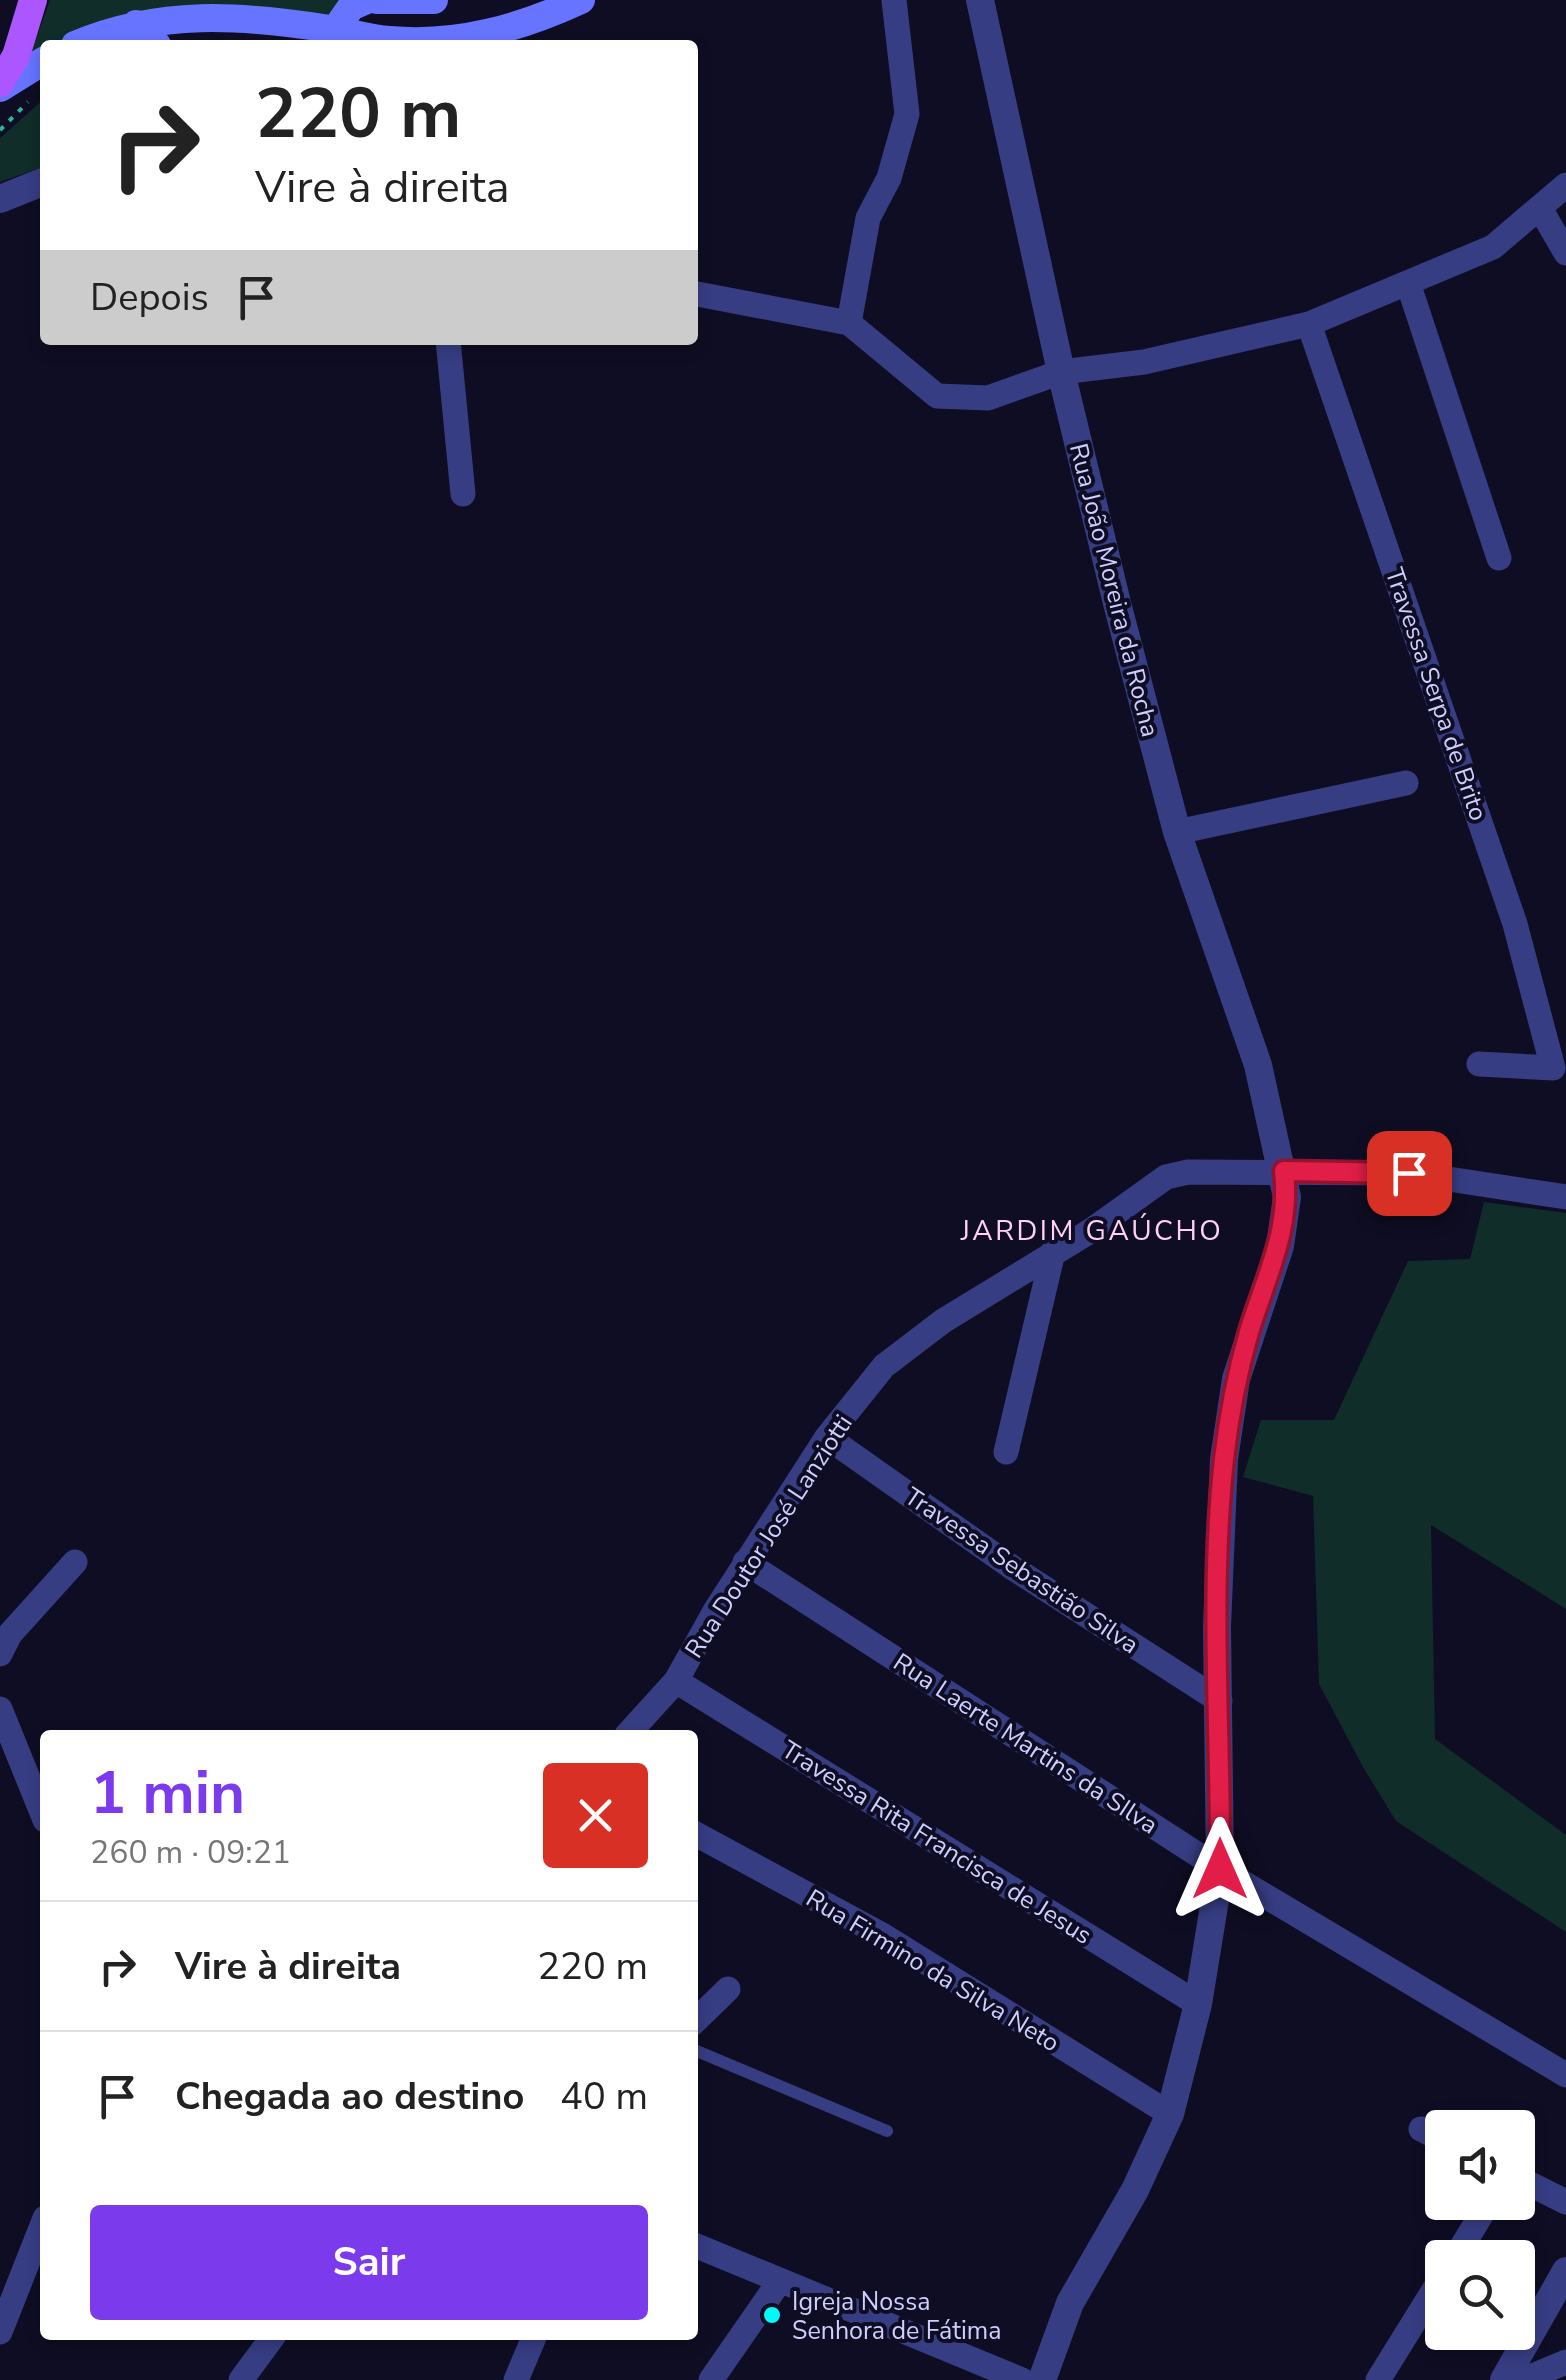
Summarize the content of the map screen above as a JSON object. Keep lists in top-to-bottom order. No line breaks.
{"streets":{"street":["Rua João Moreira da Rocha","Travessa Serpa de Brito","Rua Doutor José Lanziotti","Travessa Sebastião Silva","Rua Laerte Martins da SIlva","Travessa Rita Francisca de Jesus","Rua Firmino da Silva Neto"]},"crossings":[["Rua João Moreira da Rocha","Rua Doutor José Lanziotti"],["Rua João Moreira da Rocha","Travessa Sebastião Silva"],["Rua João Moreira da Rocha","Rua Laerte Martins da SIlva"],["Rua João Moreira da Rocha","Travessa Rita Francisca de Jesus"],["Rua João Moreira da Rocha","Rua Firmino da Silva Neto"],["Rua Doutor José Lanziotti","Travessa Sebastião Silva"],["Rua Doutor José Lanziotti","Rua Laerte Martins da SIlva"],["Rua Doutor José Lanziotti","Travessa Rita Francisca de Jesus"]],"districts":["JARDIM GAÚCHO"],"places":["Igreja Nossa Senhora de Fátima"],"page":{"turn":["220 m","Vire à direita"],"then":"Depois","heading":["1 min","260 m · 09:21"],"list":[{"name":"Vire à direita","value":"220 m"},{"name":"Chegada ao destino","value":"40 m"}],"buttons":"Sair"}}
